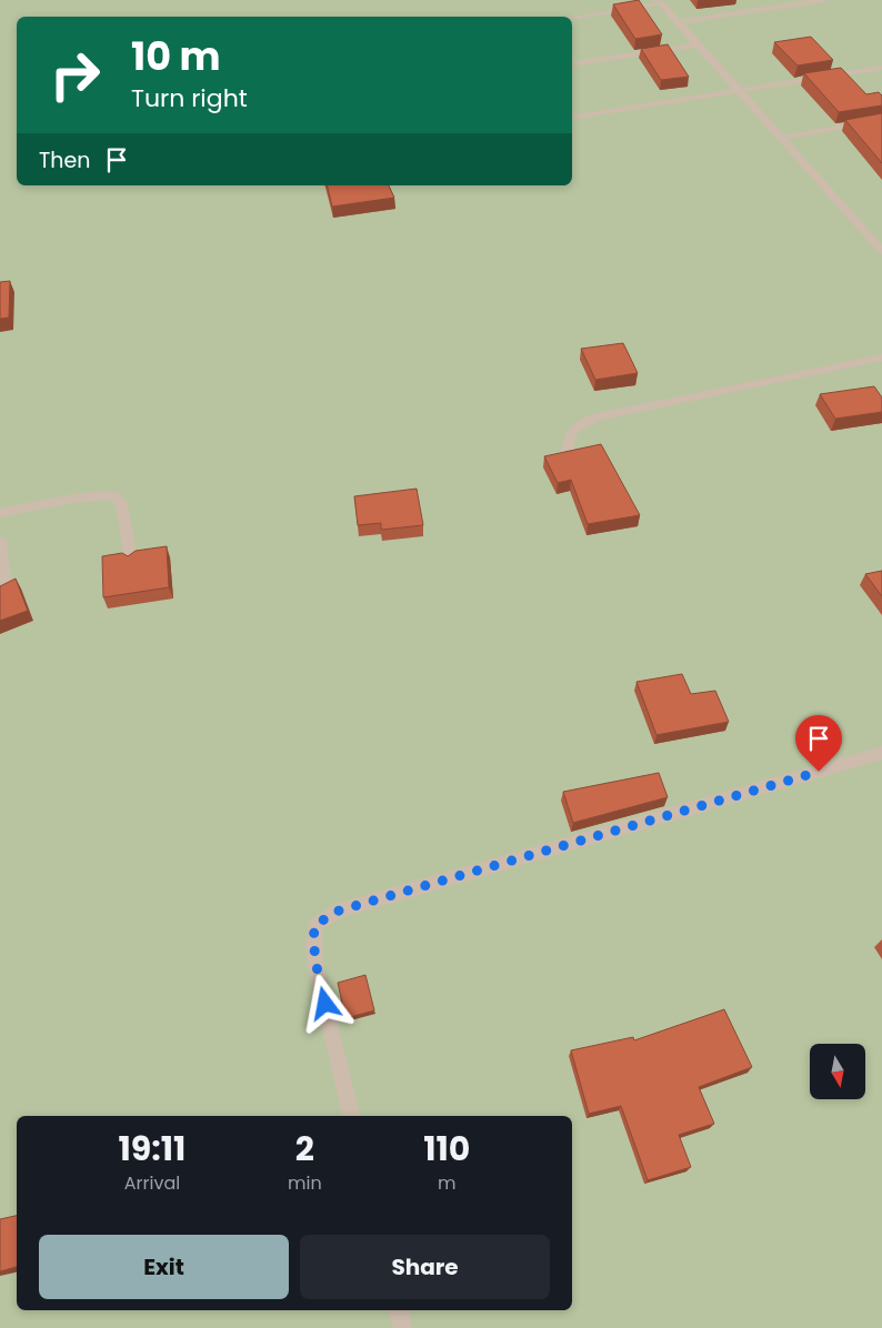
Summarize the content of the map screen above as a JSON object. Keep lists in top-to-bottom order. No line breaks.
{"north":"bottom","page":{"turn":["10 m","Turn right"],"then":"Then","eta":["19:11","Arrival","2","min","110","m"],"buttons":["Exit","Share"]}}
